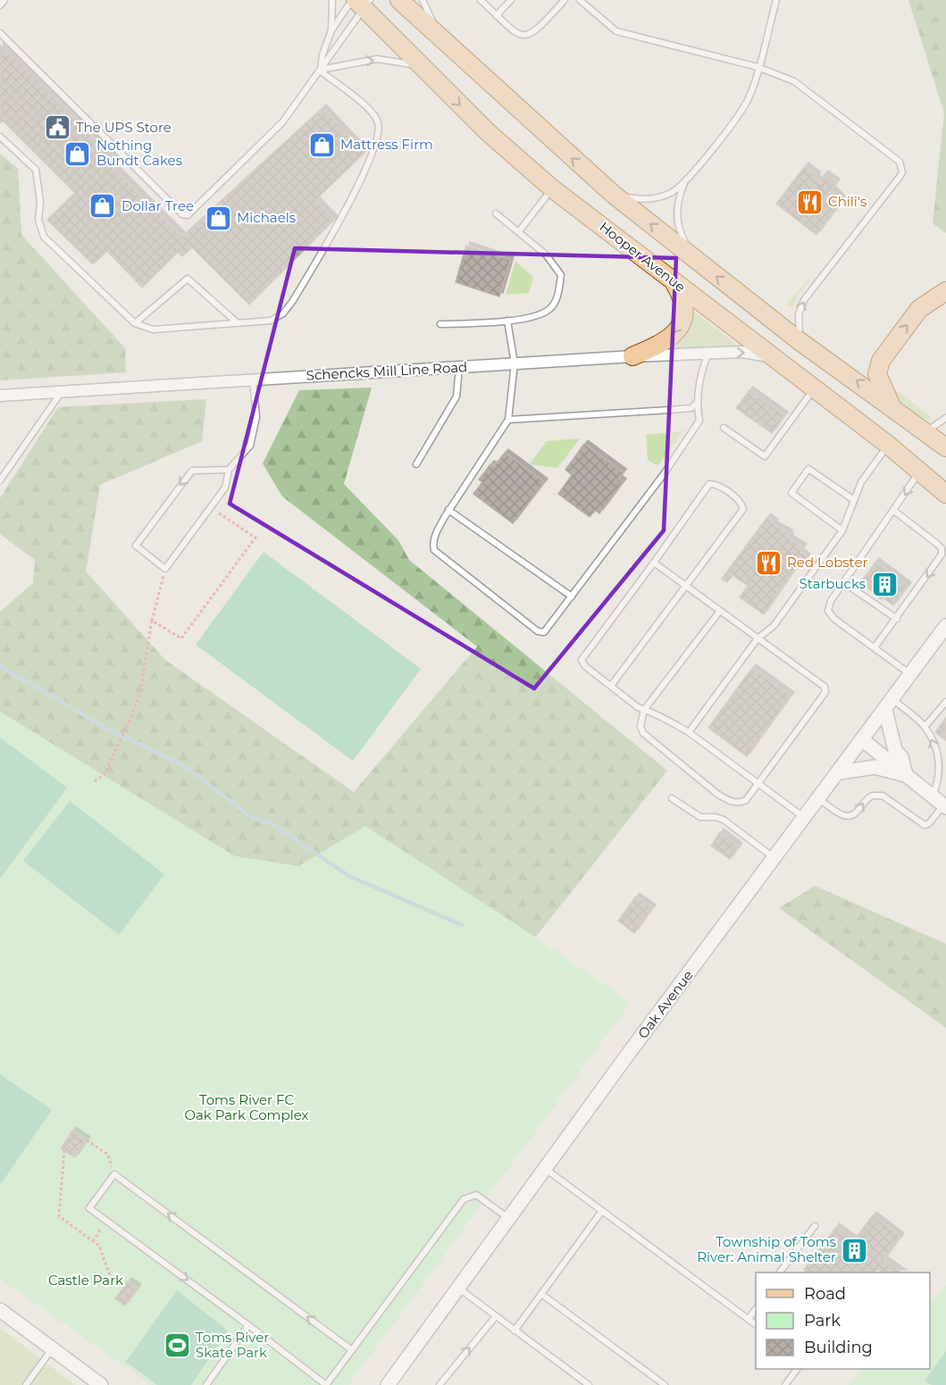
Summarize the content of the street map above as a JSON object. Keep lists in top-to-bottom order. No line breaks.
{"streets":{"main road":["Hooper Avenue"],"street":["Schencks Mill Line Road","Oak Avenue"]},"crossings":[["Hooper Avenue","Schencks Mill Line Road"]],"parks":["Toms River FC Oak Park Complex","Castle Park"],"places":{"public building":["The UPS Store"],"shop":["Mattress Firm","Nothing Bundt Cakes","Dollar Tree","Michaels"],"restaurant":["Chili's","Red Lobster"],"building":["Starbucks","Township of Toms River: Animal Shelter"],"sports":["Toms River Skate Park"]},"legend":["Road","Park","Building"]}
